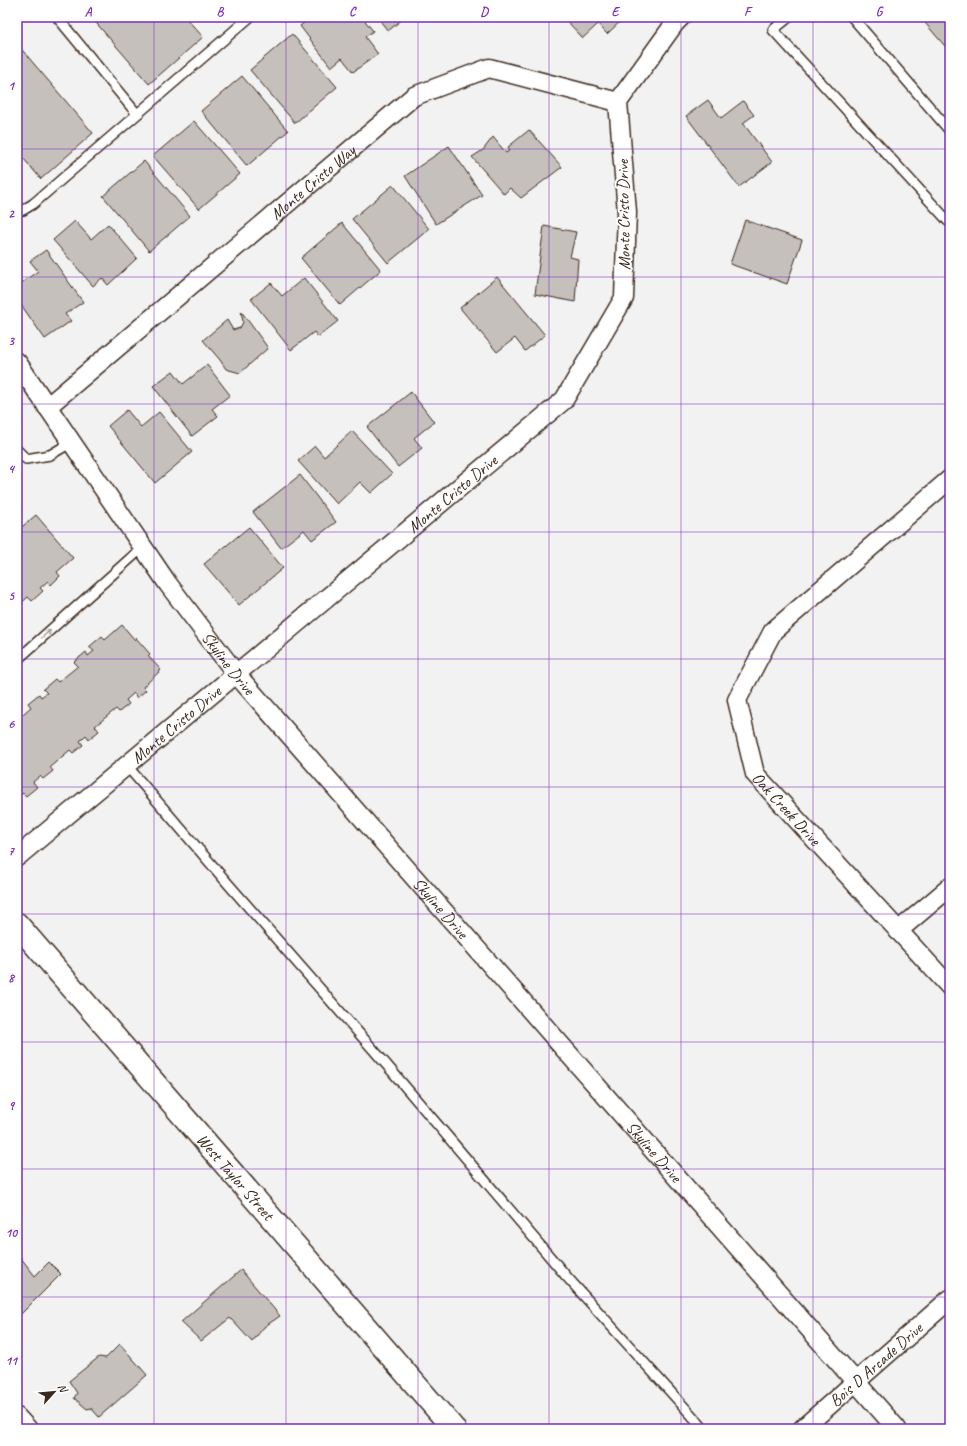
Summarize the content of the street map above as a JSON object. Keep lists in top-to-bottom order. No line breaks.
{"streets":{"main road":["West Taylor Street"],"street":["Monte Cristo Way","Monte Cristo Drive","Skyline Drive","Oak Creek Drive","Bois D Arcade Drive"]},"crossings":[["Monte Cristo Way","Monte Cristo Drive"],["Monte Cristo Way","Skyline Drive"],["Monte Cristo Drive","Skyline Drive"],["Skyline Drive","Bois D Arcade Drive"]],"north":"top right","grid":{"columns":["A","B","C","D","E","F","G"],"rows":["1","2","3","4","5","6","7","8","9","10","11"]}}
